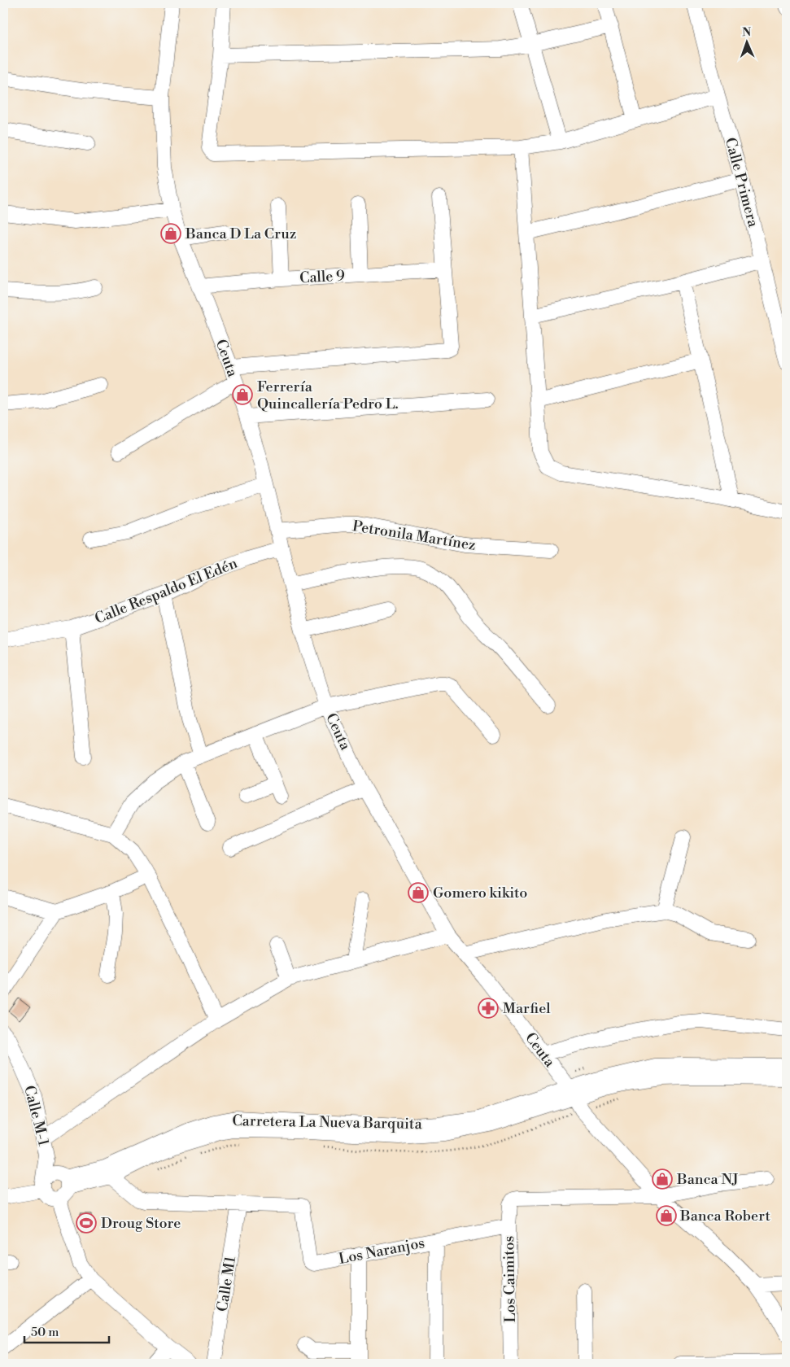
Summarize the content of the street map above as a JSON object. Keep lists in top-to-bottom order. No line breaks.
{"streets":{"street":["Calle Primera","Calle 9","Ceuta","Petronila Martínez","Calle Respaldo El Edén","Calle M-1","Carretera La Nueva Barquita","Los Naranjos","Los Caimitos","Calle M1"]},"crossings":[["Calle 9","Ceuta"],["Ceuta","Petronila Martínez"],["Ceuta","Calle Respaldo El Edén"],["Ceuta","Carretera La Nueva Barquita"],["Ceuta","Los Caimitos"],["Calle M-1","Carretera La Nueva Barquita"],["Los Naranjos","Los Caimitos"],["Los Naranjos","Calle M1"]],"places":{"shop":["Banca D La Cruz","Ferrería Quincallería Pedro L.","Gomero kikito","Banca NJ","Banca Robert"],"pharmacy":["Marfiel"],"sports":["Droug Store"]},"scale_bar":"50 m","north":"top"}
